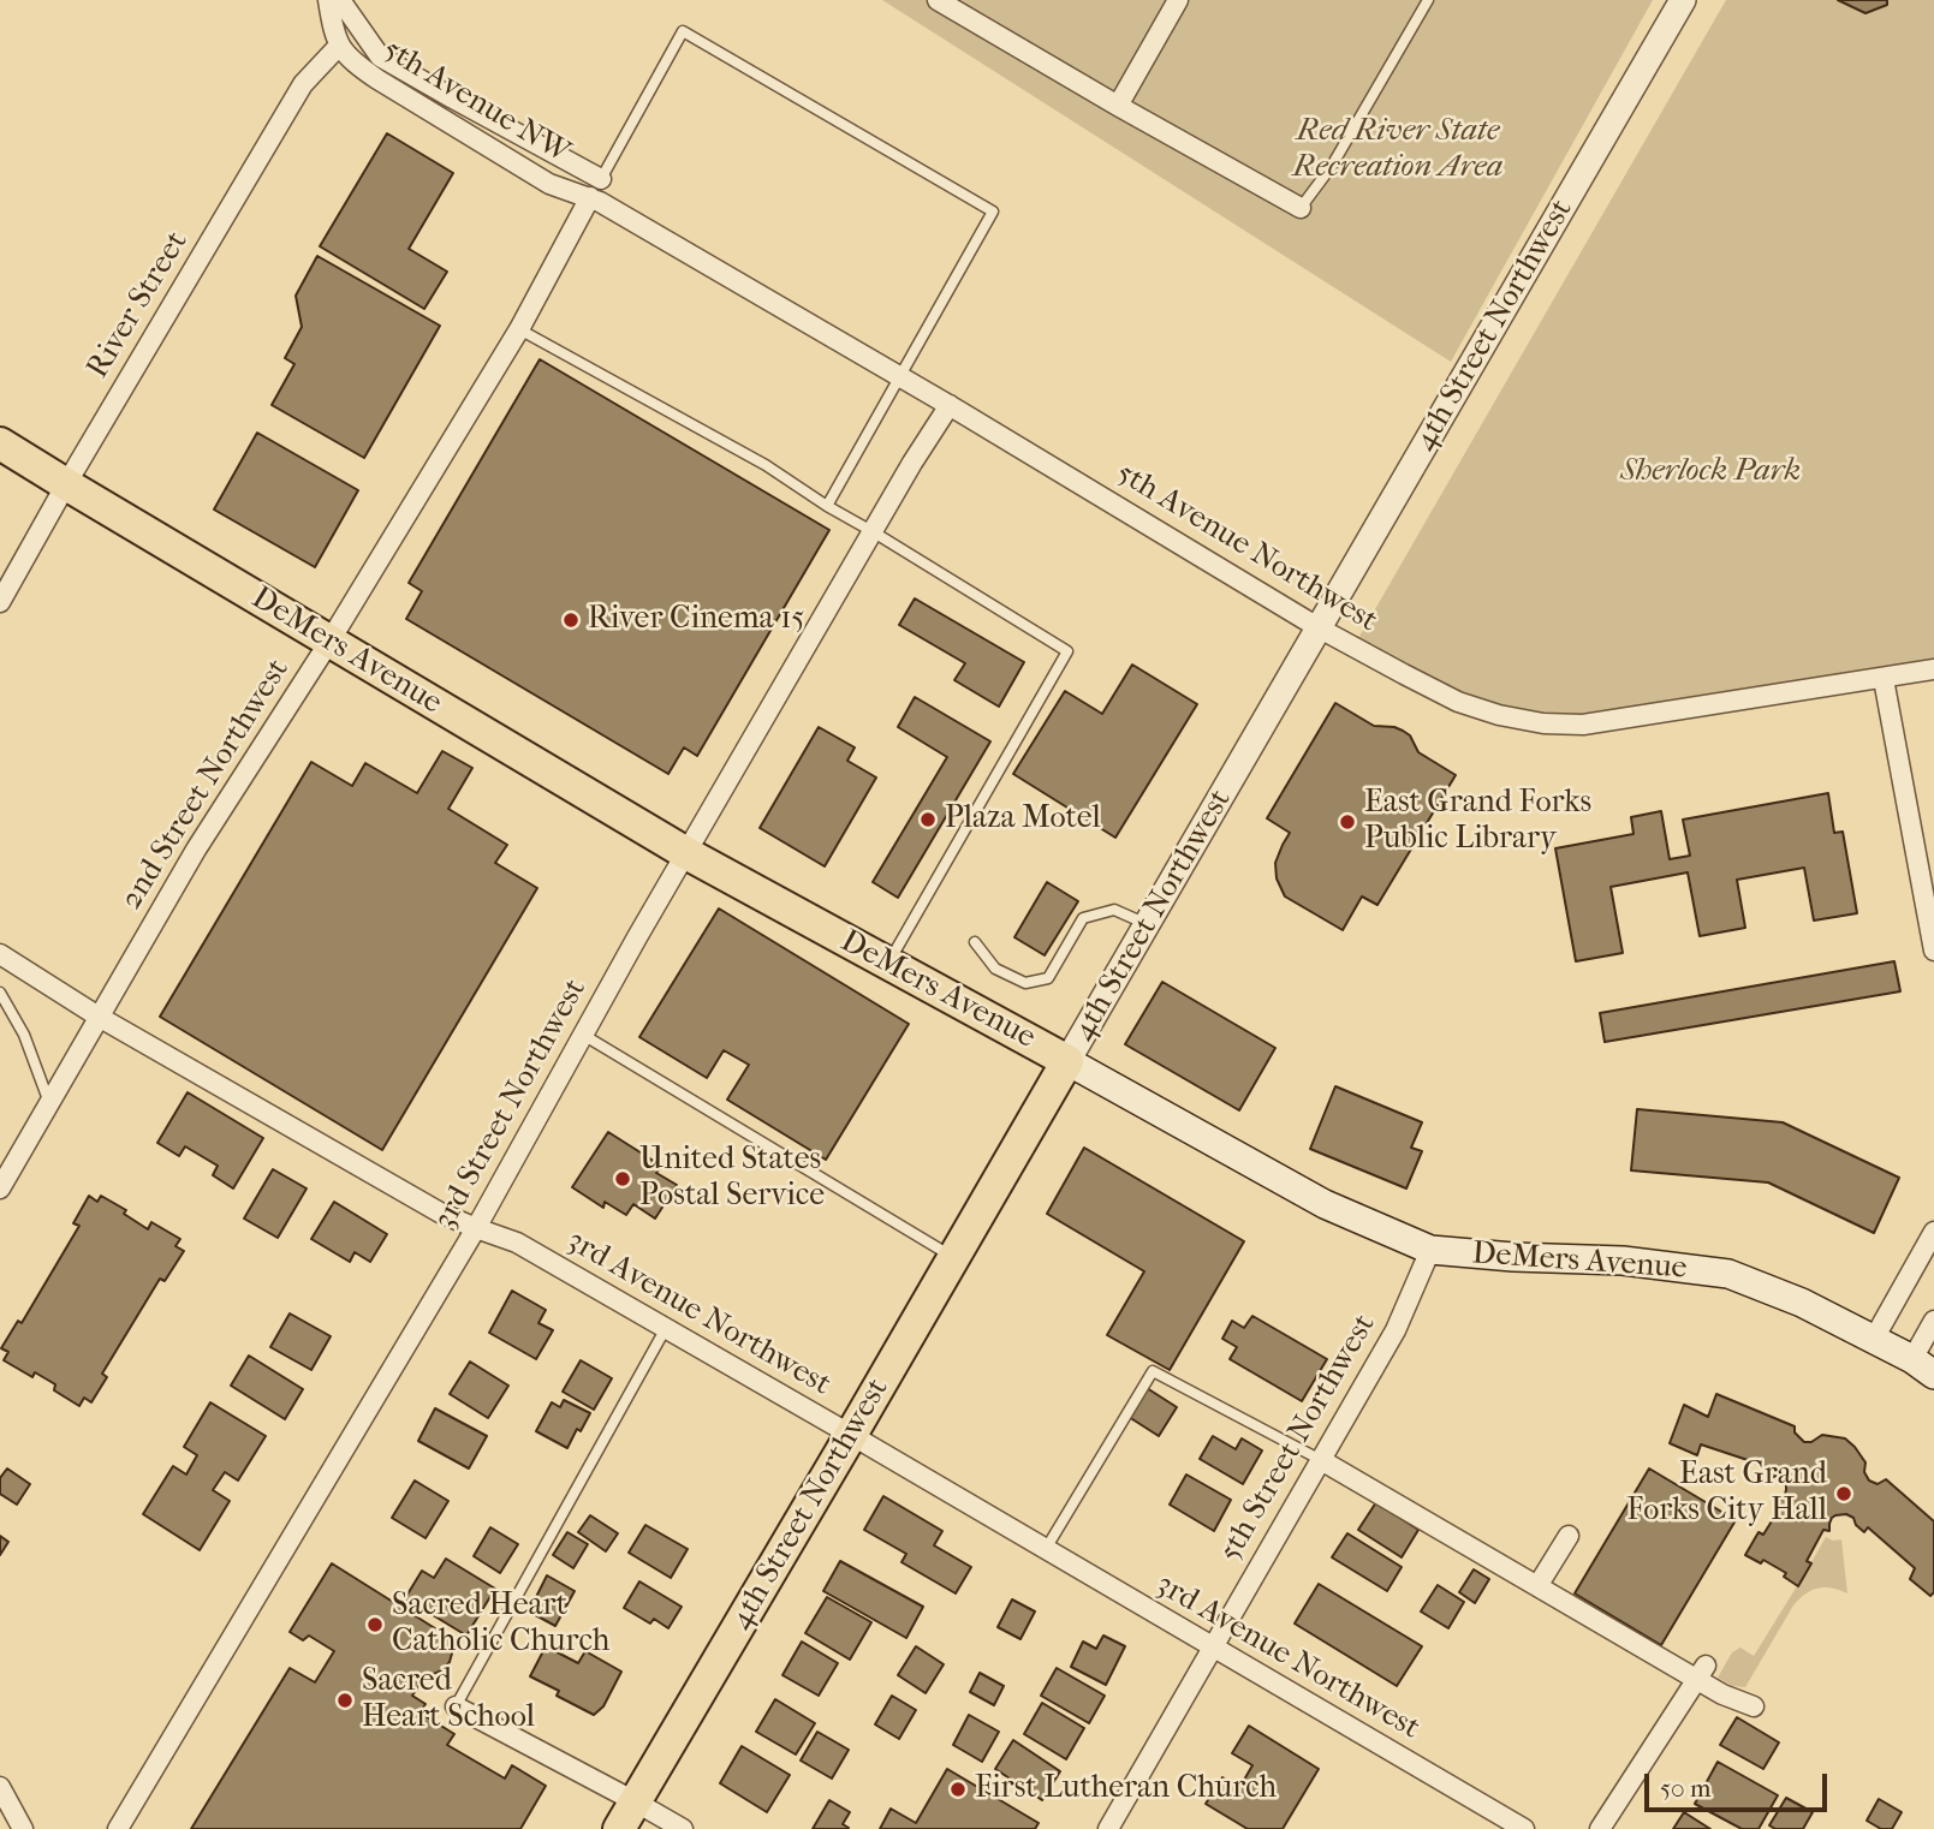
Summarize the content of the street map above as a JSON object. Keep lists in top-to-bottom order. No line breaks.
{"streets":{"main road":["4th Street Northwest","DeMers Avenue"],"street":["5th Avenue NW","River Street","5th Avenue Northwest","2nd Street Northwest","3rd Street Northwest","3rd Avenue Northwest","5th Street Northwest"]},"crossings":[["5th Avenue NW","River Street"],["5th Avenue NW","5th Avenue Northwest"],["5th Avenue NW","2nd Street Northwest"],["River Street","DeMers Avenue"],["4th Street Northwest","5th Avenue Northwest"],["4th Street Northwest","DeMers Avenue"],["4th Street Northwest","3rd Avenue Northwest"],["5th Avenue Northwest","2nd Street Northwest"],["5th Avenue Northwest","3rd Street Northwest"],["DeMers Avenue","2nd Street Northwest"],["DeMers Avenue","3rd Street Northwest"],["DeMers Avenue","5th Street Northwest"],["2nd Street Northwest","3rd Avenue Northwest"],["3rd Street Northwest","3rd Avenue Northwest"],["3rd Avenue Northwest","5th Street Northwest"]],"parks":["Red River State Recreation Area","Sherlock Park"],"places":["River Cinema 15","Plaza Motel","East Grand Forks Public Library","United States Postal Service","East Grand Forks City Hall","Sacred Heart Catholic Church","Sacred Heart School","First Lutheran Church"],"scale_bar":"50 m"}
